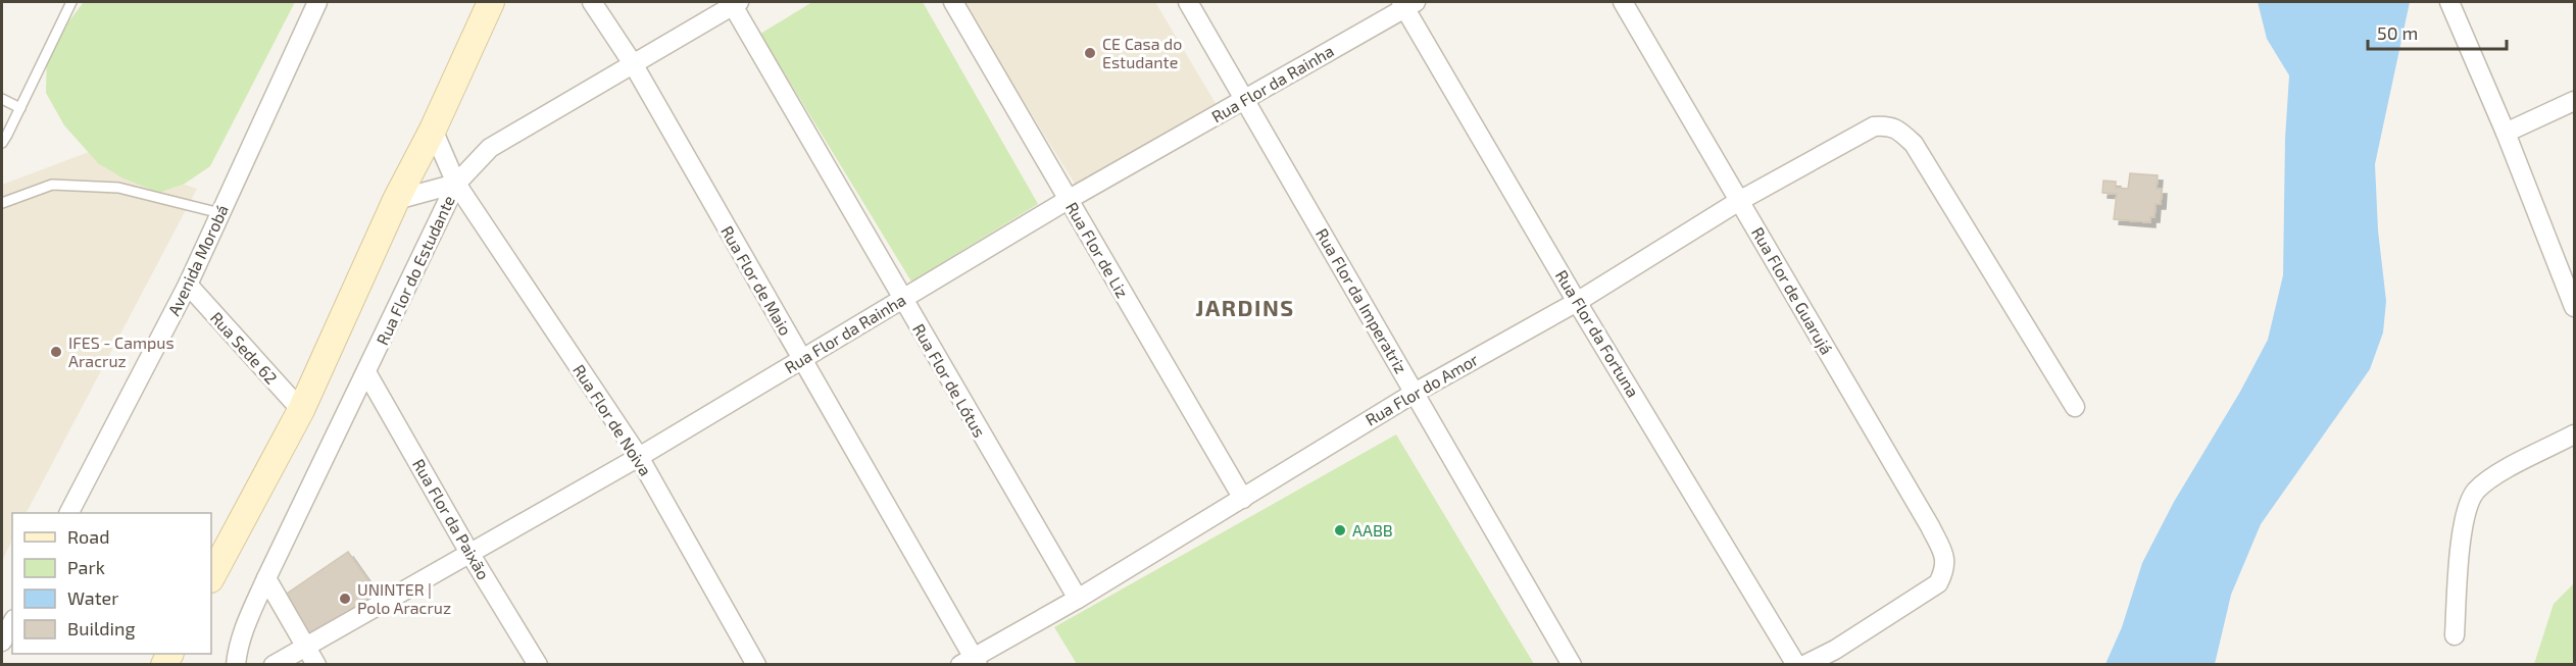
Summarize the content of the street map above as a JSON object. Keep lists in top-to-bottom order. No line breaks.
{"streets":{"street":["Rua Flor da Rainha","Rua Flor de Liz","Avenida Morobá","Rua Flor do Estudante","Rua Flor de Maio","Rua Flor de Guarujá","Rua Flor da Imperatriz","Rua Flor da Fortuna","Rua Sede 62","Rua Flor de Lótus","Rua Flor do Amor","Rua Flor de Noiva","Rua Flor da Paixão"]},"crossings":[["Rua Flor da Rainha","Rua Flor de Liz"],["Rua Flor da Rainha","Rua Flor de Maio"],["Rua Flor da Rainha","Rua Flor da Imperatriz"],["Rua Flor da Rainha","Rua Flor da Fortuna"],["Rua Flor da Rainha","Rua Flor de Lótus"],["Rua Flor da Rainha","Rua Flor de Noiva"],["Rua Flor da Rainha","Rua Flor da Paixão"],["Rua Flor de Liz","Rua Flor do Amor"],["Avenida Morobá","Rua Sede 62"],["Rua Flor do Estudante","Rua Flor de Maio"],["Rua Flor do Estudante","Rua Flor de Lótus"],["Rua Flor do Estudante","Rua Flor de Noiva"],["Rua Flor do Estudante","Rua Flor da Paixão"],["Rua Flor de Maio","Rua Flor do Amor"],["Rua Flor de Guarujá","Rua Flor do Amor"],["Rua Flor da Imperatriz","Rua Flor do Amor"],["Rua Flor da Fortuna","Rua Flor do Amor"],["Rua Flor de Lótus","Rua Flor do Amor"]],"districts":["JARDINS"],"places":["CE Casa do Estudante","IFES - Campus Aracruz","AABB","UNINTER | Polo Aracruz"],"legend":["Road","Park","Water","Building"],"scale_bar":"50 m"}
